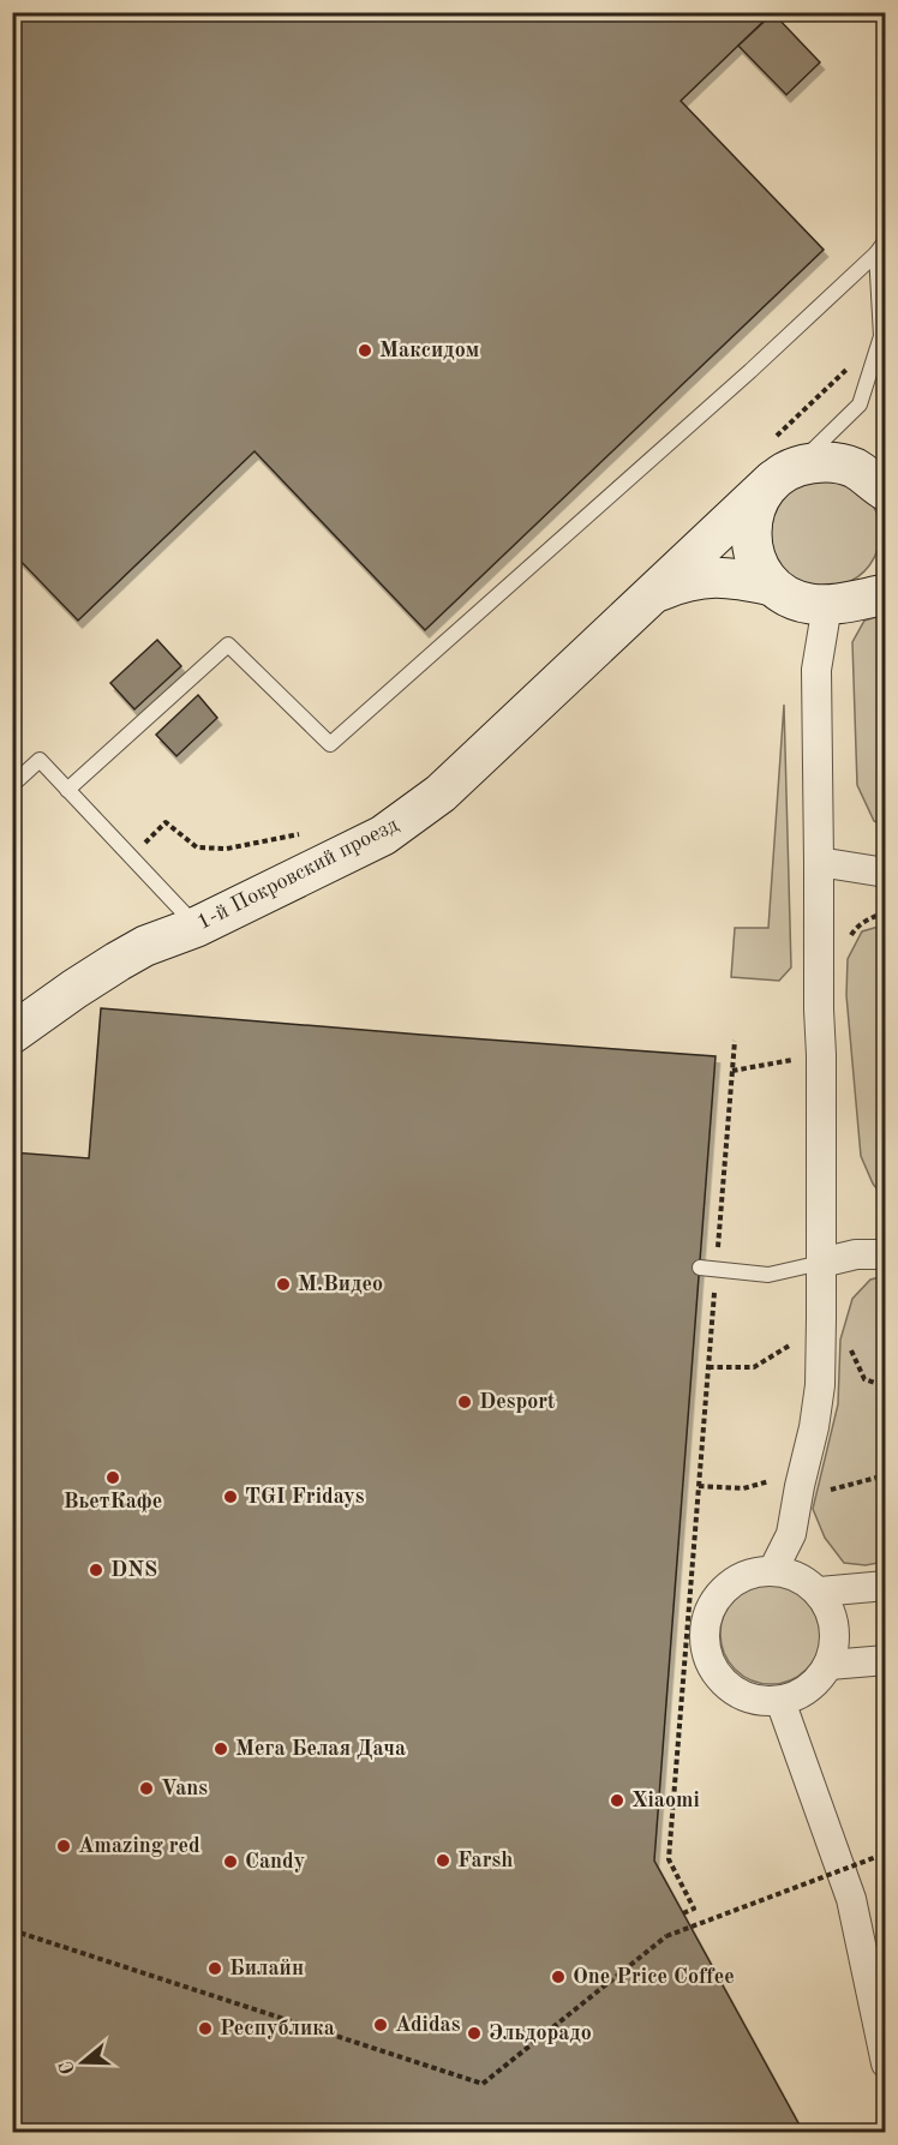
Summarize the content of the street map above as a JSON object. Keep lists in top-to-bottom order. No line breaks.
{"streets":{"street":["1-й Покровский проезд"]},"places":["Максидом","М.Видео","Desport","ВьетКафе","TGI Fridays","DNS","Мега Белая Дача","Vans","Xiaomi","Amazing red","Farsh","Candy","Билайн","One Price Coffee","Adidas","Республика","Эльдорадо"],"north":"left"}
